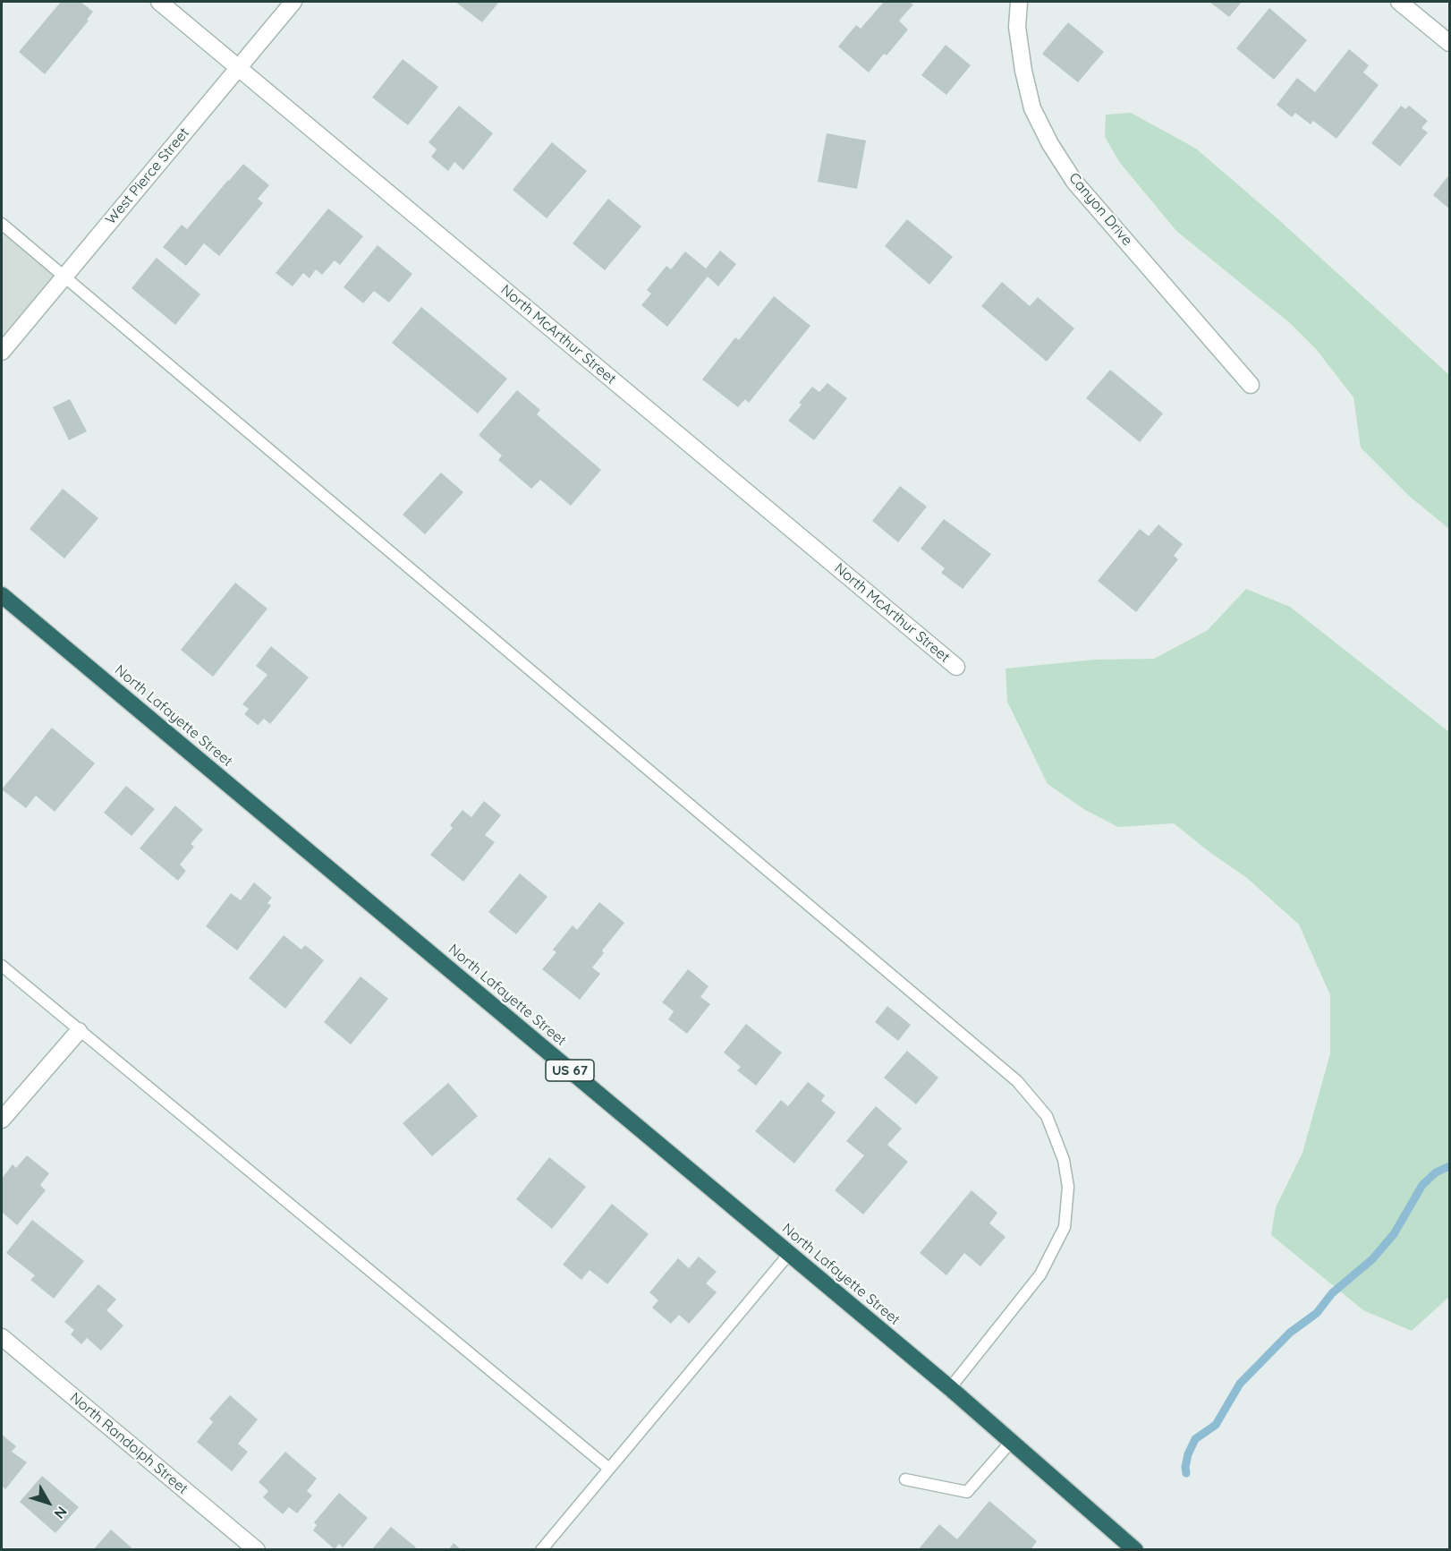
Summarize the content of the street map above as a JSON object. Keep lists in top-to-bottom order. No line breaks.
{"streets":{"highway":["North Lafayette Street","US 67"],"street":["West Pierce Street","Canyon Drive","North McArthur Street","North Randolph Street"]},"crossings":[["West Pierce Street","North McArthur Street"]],"north":"bottom right"}
